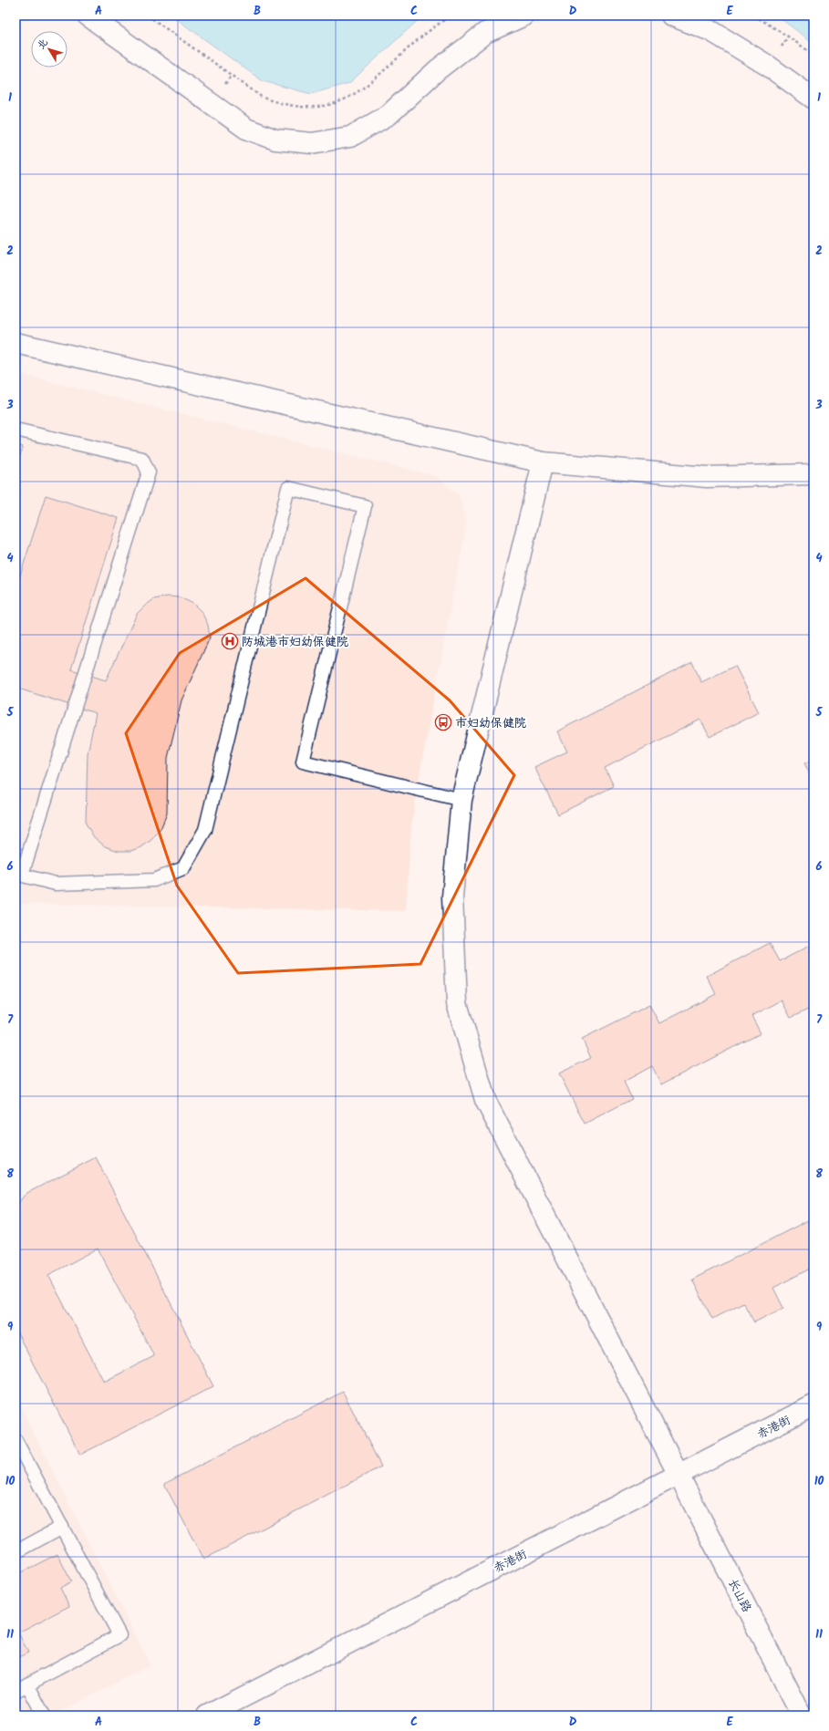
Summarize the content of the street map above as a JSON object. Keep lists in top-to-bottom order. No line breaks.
{"streets":{"street":["赤港街","长山路"]},"crossings":[["赤港街","长山路"]],"places":{"hospital":["防城港市妇幼保健院"],"bus stop":["巿妇幼保健院"]},"north":"top left","grid":{"columns":["A","B","C","D","E"],"rows":["1","2","3","4","5","6","7","8","9","10","11"]}}
